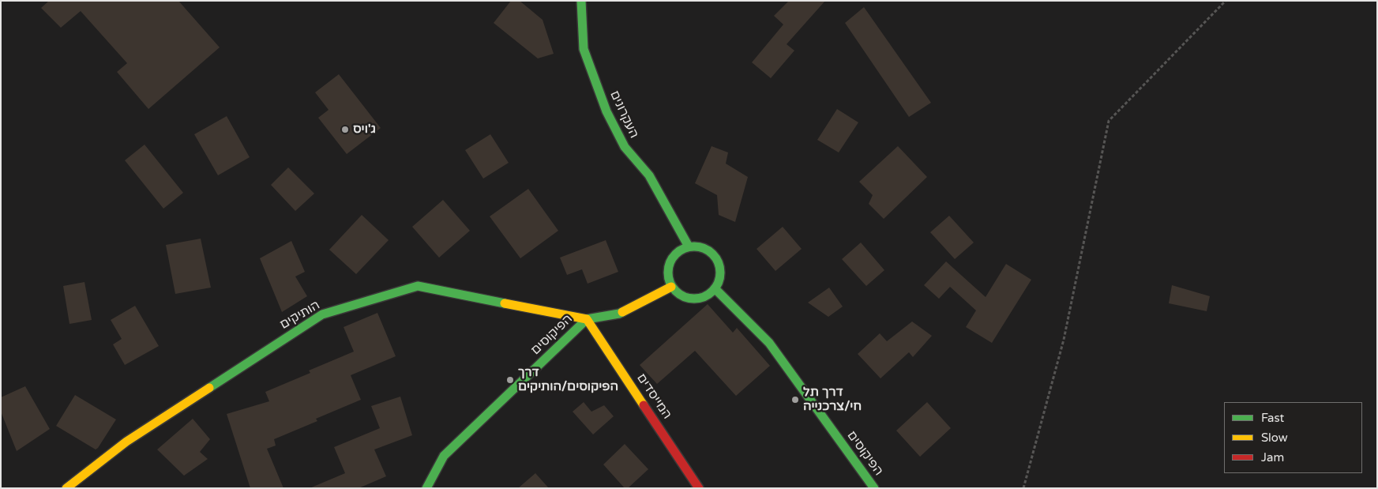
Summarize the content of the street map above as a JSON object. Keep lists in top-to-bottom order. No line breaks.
{"streets":{"street":["העקרונים","הותיקים","הפיקוסים","המייסדים"]},"crossings":[["העקרונים","הפיקוסים"],["הותיקים","הפיקוסים"],["הותיקים","המייסדים"],["הפיקוסים","המייסדים"]],"places":["ג'ויס","דרך הפיקוסים/הותיקים","דרך תל חי/צרכנייה"],"legend":["Fast","Slow","Jam"]}
